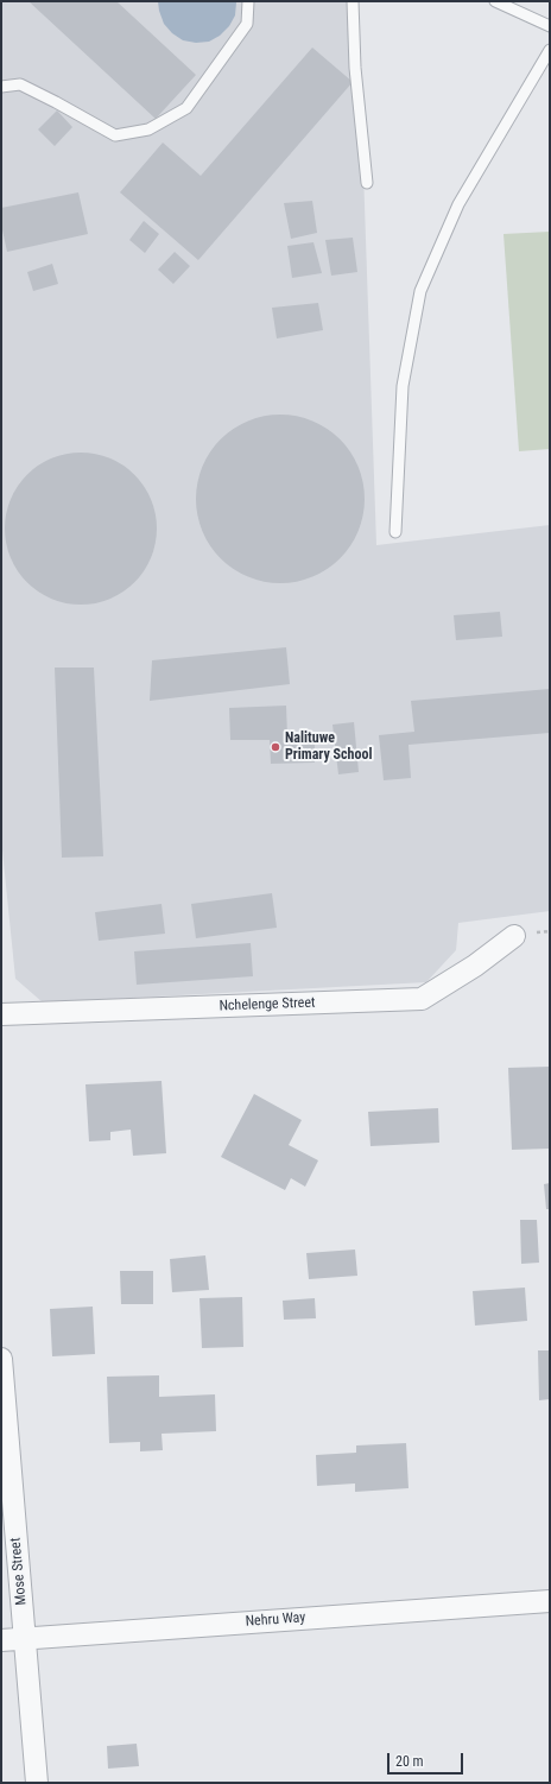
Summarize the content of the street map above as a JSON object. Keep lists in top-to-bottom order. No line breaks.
{"streets":{"street":["Nchelenge Street","Mose Street","Nehru Way"]},"crossings":[["Mose Street","Nehru Way"]],"places":["Nalituwe Primary School"],"scale_bar":"20 m"}
